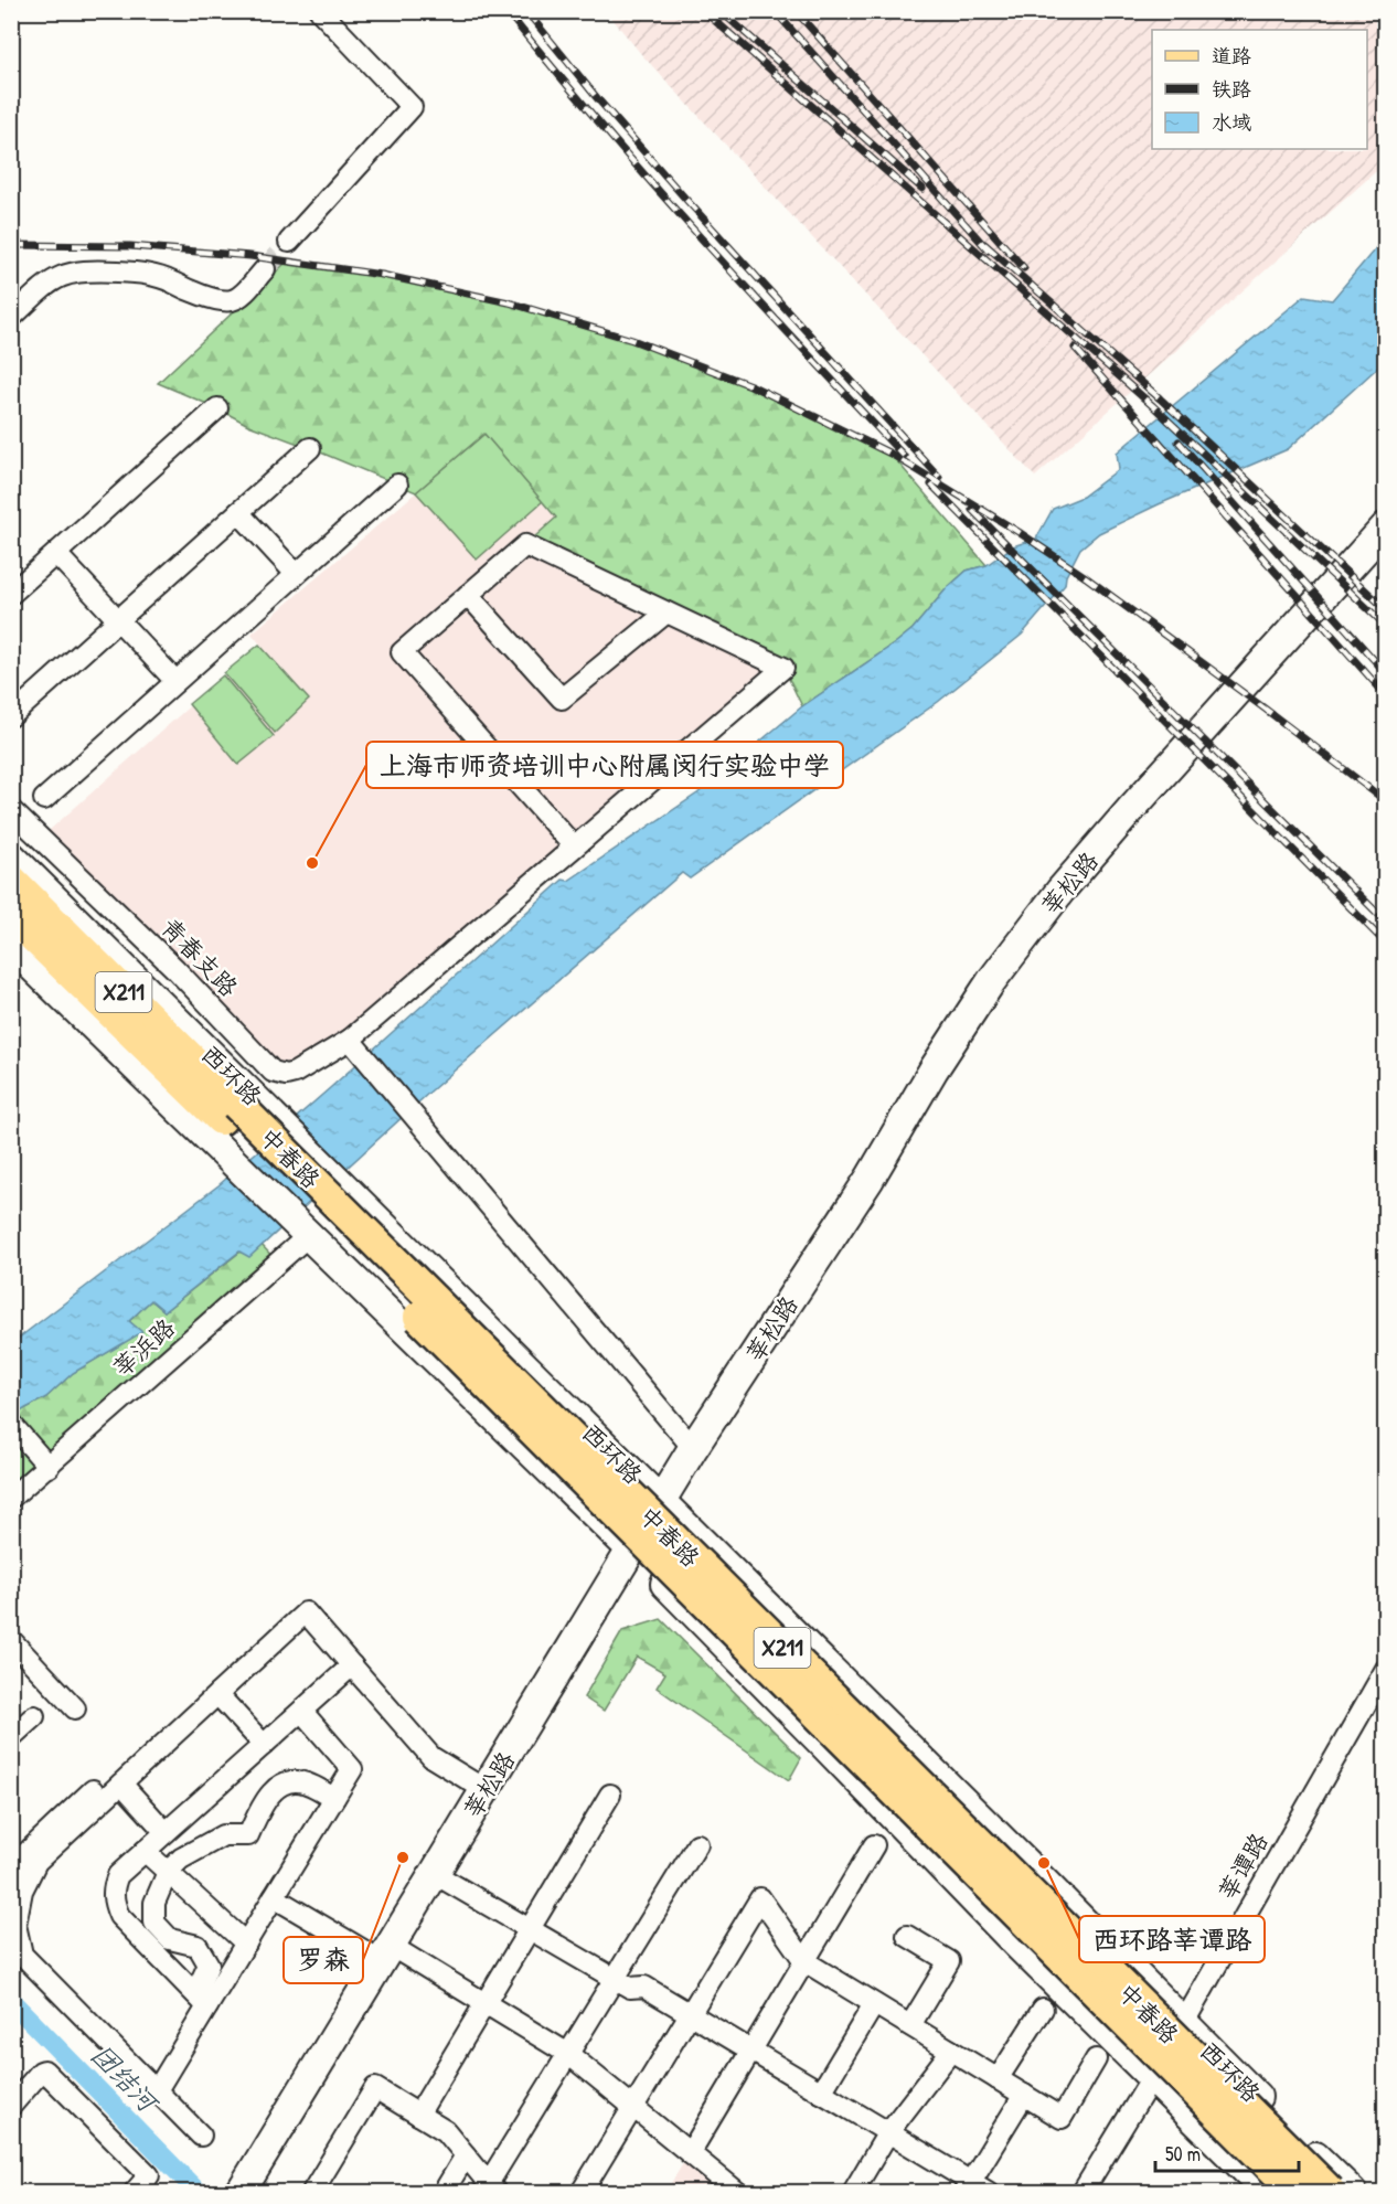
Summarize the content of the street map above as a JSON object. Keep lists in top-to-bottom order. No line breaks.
{"streets":{"main road":["莘松路","X211","西环路","中春路"],"street":["青春支路","莘浜路","莘谭路"]},"crossings":[["莘松路","西环路"],["西环路","莘谭路"]],"water":["团结河"],"places":["上海市师资培训中心附属闵行实验中学","罗森","西环路莘谭路"],"legend":["道路","铁路","水域"],"scale_bar":"50 m"}
